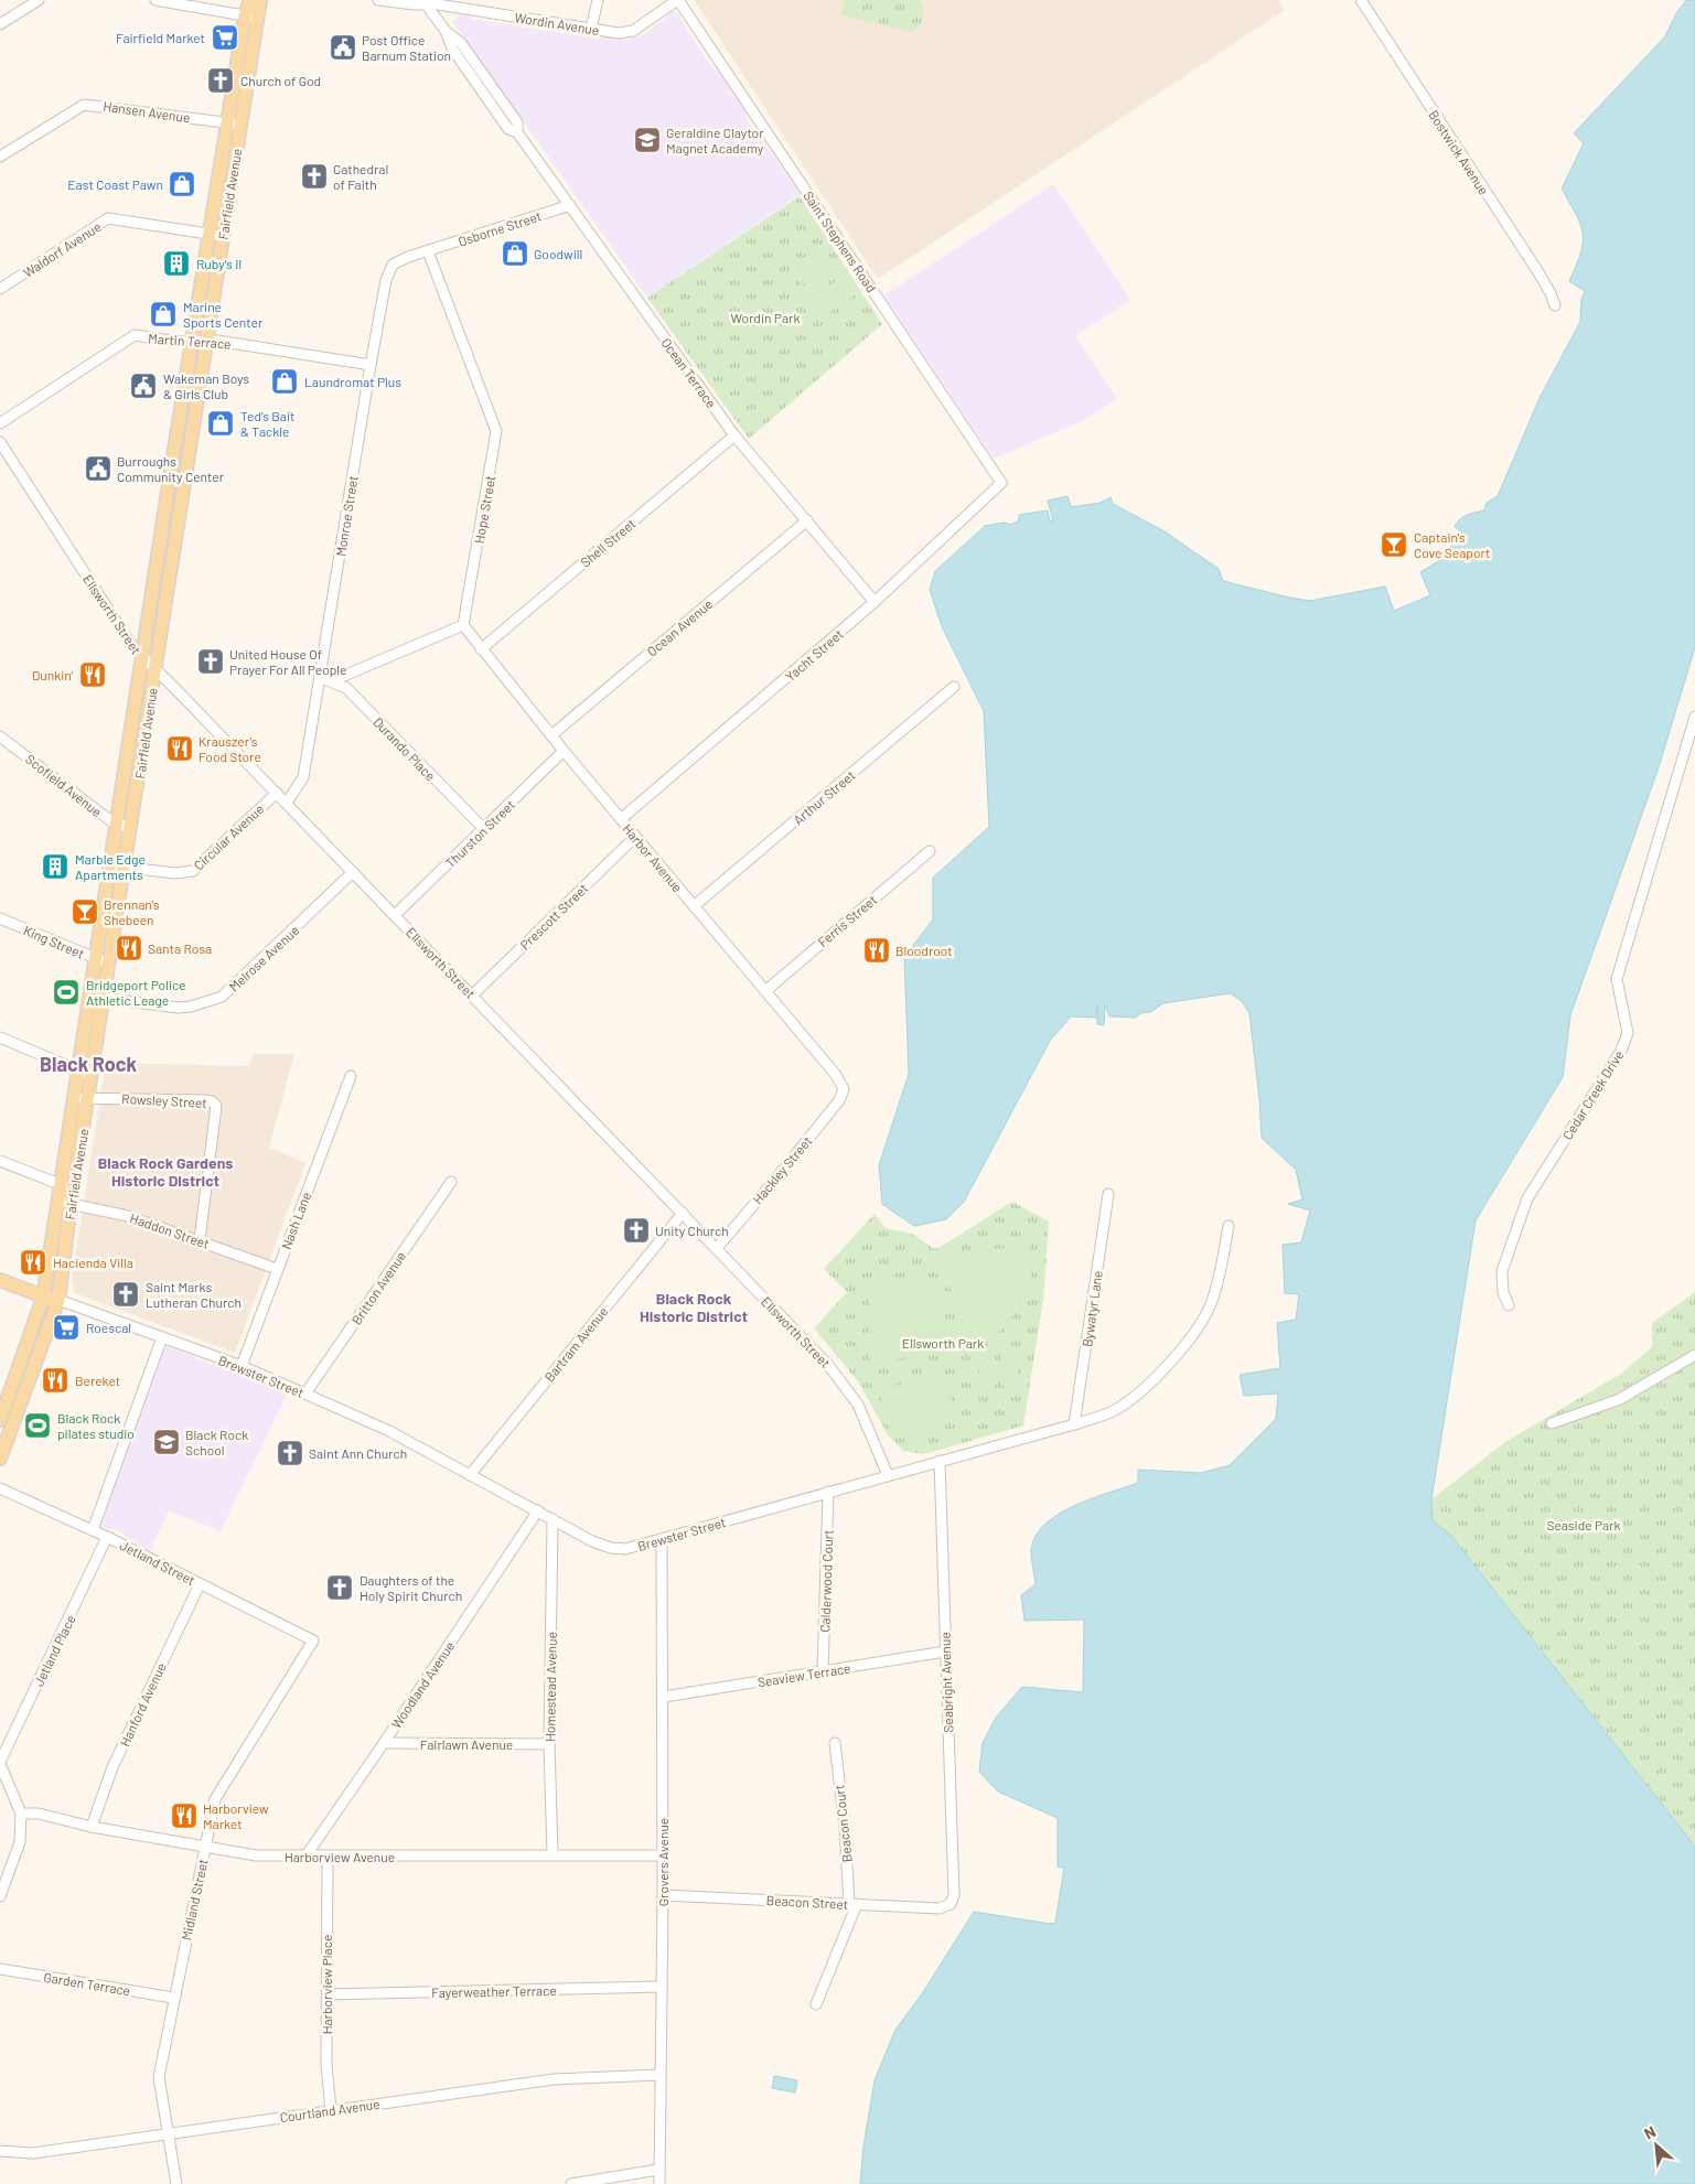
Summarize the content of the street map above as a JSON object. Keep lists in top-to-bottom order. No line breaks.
{"streets":{"main road":["Fairfield Avenue","Brewster Street"],"street":["Wordin Avenue","Hansen Avenue","Bostwick Avenue","Osborne Street","Saint Stephens Road","Waldorf Avenue","Martin Terrace","Ocean Terrace","Hope Street","Monroe Street","Shell Street","Ellsworth Street","Ocean Avenue","Yacht Street","Durando Place","Scofield Avenue","Arthur Street","Thurston Street","Circular Avenue","Harbor Avenue","Prescott Street","Ferris Street","King Street","Melrose Avenue","Cedar Creek Drive","Rowsley Street","Hackley Street","Nash Lane","Haddon Street","Britton Avenue","Bywatyr Lane","Bartram Avenue","Jetland Street","Calderwood Court","Jetland Place","Seaview Terrace","Seabright Avenue","Woodland Avenue","Homestead Avenue","Hanford Avenue","Fairlawn Avenue","Beacon Court","Harborview Avenue","Grovers Avenue","Midland Street","Beacon Street","Garden Terrace","Harborview Place","Fayerweather Terrace","Courtland Avenue"]},"crossings":[["Wordin Avenue","Saint Stephens Road"],["Wordin Avenue","Ocean Terrace"],["Hansen Avenue","Fairfield Avenue"],["Fairfield Avenue","Waldorf Avenue"],["Fairfield Avenue","Martin Terrace"],["Fairfield Avenue","Ellsworth Street"],["Fairfield Avenue","Scofield Avenue"],["Fairfield Avenue","Circular Avenue"],["Fairfield Avenue","King Street"],["Fairfield Avenue","Melrose Avenue"],["Fairfield Avenue","Rowsley Street"],["Fairfield Avenue","Haddon Street"],["Fairfield Avenue","Brewster Street"],["Osborne Street","Ocean Terrace"],["Osborne Street","Hope Street"],["Osborne Street","Monroe Street"],["Saint Stephens Road","Yacht Street"],["Martin Terrace","Monroe Street"],["Ocean Terrace","Shell Street"],["Ocean Terrace","Ocean Avenue"],["Ocean Terrace","Yacht Street"],["Hope Street","Monroe Street"],["Hope Street","Harbor Avenue"],["Monroe Street","Ellsworth Street"],["Monroe Street","Durando Place"],["Shell Street","Harbor Avenue"],["Ellsworth Street","Thurston Street"],["Ellsworth Street","Circular Avenue"],["Ellsworth Street","Prescott Street"],["Ellsworth Street","Melrose Avenue"],["Ellsworth Street","Hackley Street"],["Ellsworth Street","Bartram Avenue"],["Ellsworth Street","Brewster Street"],["Ocean Avenue","Harbor Avenue"],["Yacht Street","Harbor Avenue"],["Durando Place","Thurston Street"],["Arthur Street","Harbor Avenue"],["Thurston Street","Harbor Avenue"],["Harbor Avenue","Prescott Street"],["Harbor Avenue","Ferris Street"],["Harbor Avenue","Hackley Street"],["Rowsley Street","Haddon Street"],["Nash Lane","Haddon Street"],["Nash Lane","Brewster Street"],["Britton Avenue","Brewster Street"],["Bywatyr Lane","Brewster Street"],["Bartram Avenue","Brewster Street"],["Brewster Street","Calderwood Court"],["Brewster Street","Seabright Avenue"],["Brewster Street","Woodland Avenue"],["Brewster Street","Homestead Avenue"],["Brewster Street","Grovers Avenue"],["Jetland Street","Jetland Place"],["Jetland Street","Hanford Avenue"],["Jetland Street","Midland Street"],["Calderwood Court","Seaview Terrace"],["Seaview Terrace","Seabright Avenue"],["Seaview Terrace","Grovers Avenue"],["Seabright Avenue","Beacon Street"],["Woodland Avenue","Fairlawn Avenue"],["Woodland Avenue","Harborview Avenue"],["Homestead Avenue","Fairlawn Avenue"],["Homestead Avenue","Harborview Avenue"],["Hanford Avenue","Harborview Avenue"],["Beacon Court","Beacon Street"],["Harborview Avenue","Grovers Avenue"],["Harborview Avenue","Midland Street"],["Harborview Avenue","Harborview Place"],["Grovers Avenue","Beacon Street"],["Grovers Avenue","Fayerweather Terrace"],["Grovers Avenue","Courtland Avenue"],["Midland Street","Garden Terrace"],["Midland Street","Courtland Avenue"],["Harborview Place","Fayerweather Terrace"],["Harborview Place","Courtland Avenue"]],"districts":["Black Rock","Black Rock Gardens Historic District","Black Rock Historic District"],"parks":["Wordin Park","Ellsworth Park","Seaside Park"],"places":{"supermarket":["Fairfield Market","Roescal"],"public building":["Post Office Barnum Station","Wakeman Boys & Girls Club","Burroughs Community Center"],"church":["Church of God","Cathedral of Faith","United House Of Prayer For All People","Unity Church","Saint Marks Lutheran Church","Saint Ann Church","Daughters of the Holy Spirit Church"],"school or university":["Geraldine Claytor Magnet Academy","Black Rock School"],"shop":["East Coast Pawn","Goodwill","Marine Sports Center","Laundromat Plus","Ted's Bait & Tackle"],"building":["Ruby's II","Marble Edge Apartments"],"bar":["Captain's Cove Seaport","Brennan's Shebeen"],"restaurant":["Dunkin'","Krauszer's Food Store","Santa Rosa","Bloodroot","Hacienda Villa","Bereket","Harborview Market"],"sports":["Bridgeport Police Athletic Leage","Black Rock pilates studio"]},"north":"top left"}
